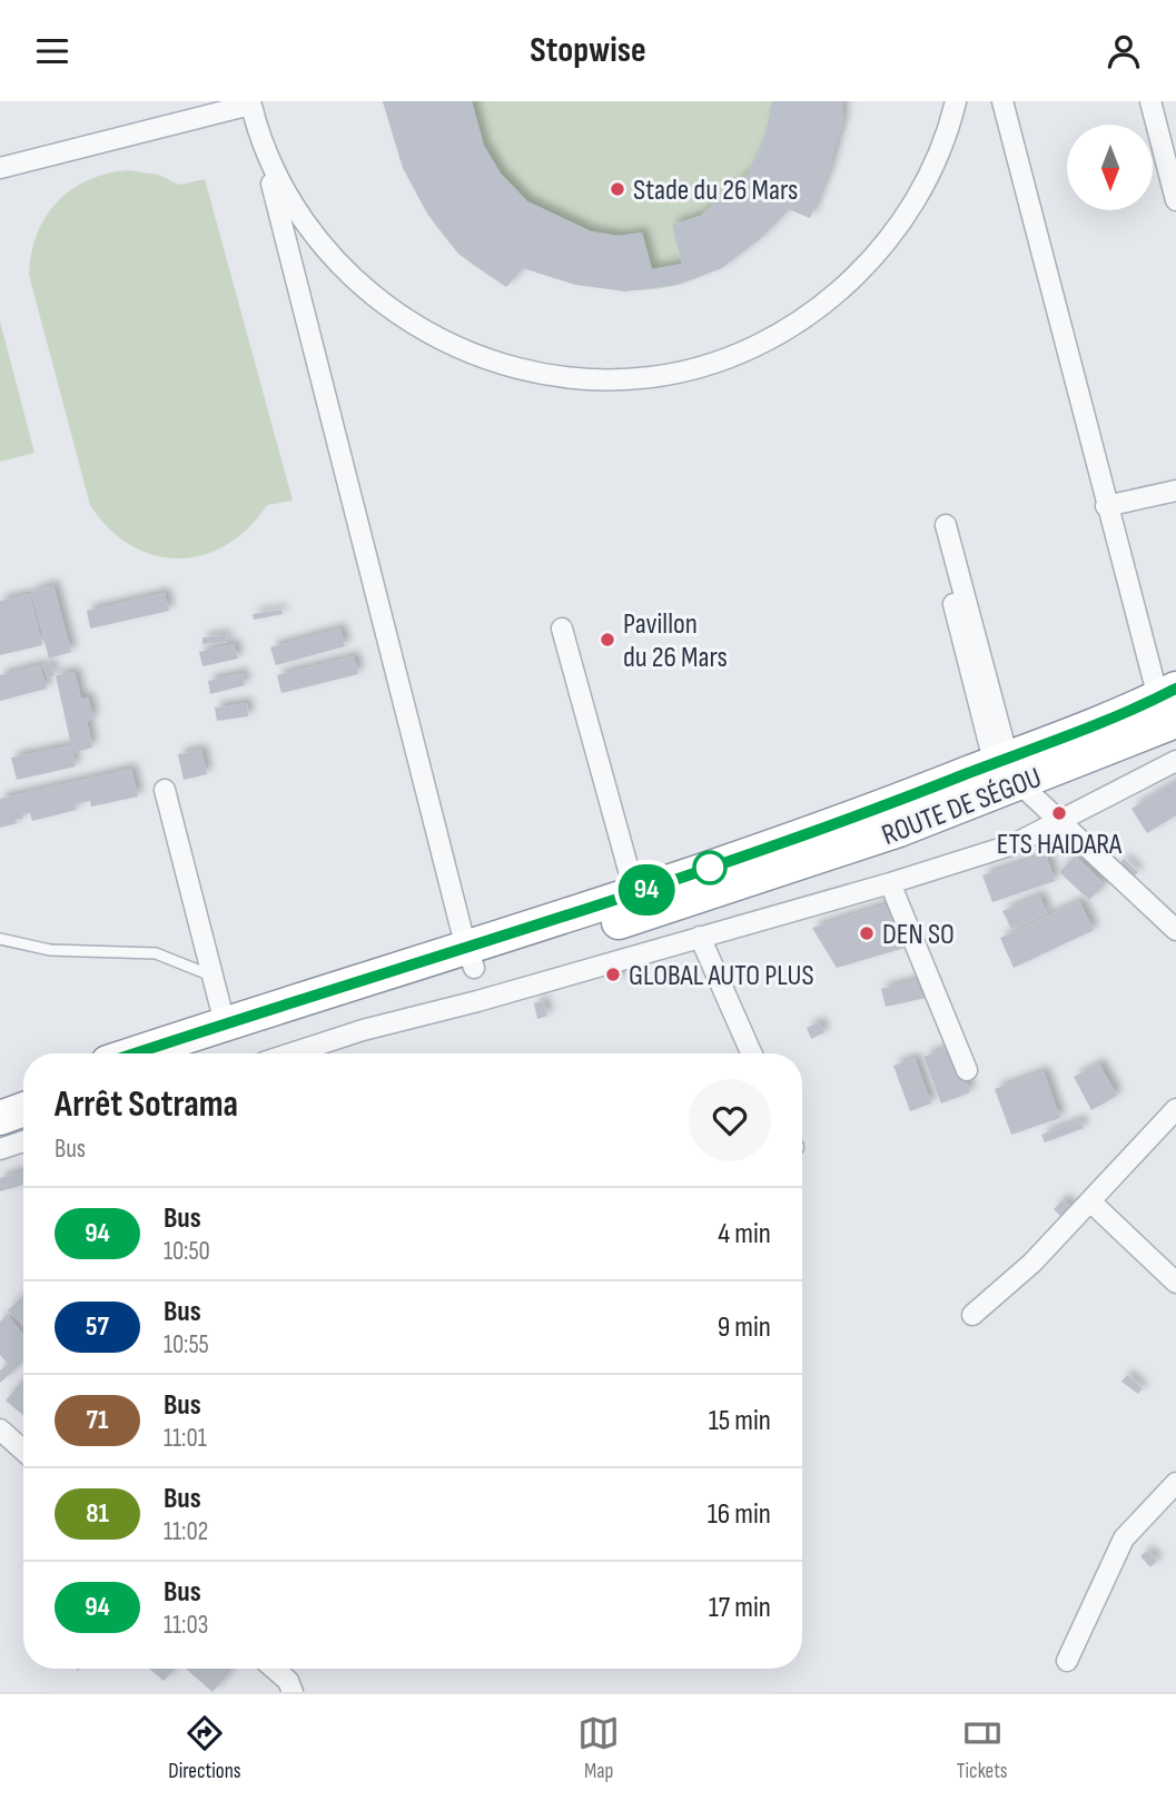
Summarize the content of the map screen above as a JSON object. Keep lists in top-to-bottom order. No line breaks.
{"streets":{"highway":["ROUTE DE SÉGOU"]},"places":["Stade du 26 Mars","Pavillon du 26 Mars","ETS HAIDARA","DEN SO","GLOBAL AUTO PLUS"],"lines":["bus line 94"],"north":"bottom","page":{"header":"Stopwise","on_map":"94","heading":["Arrêt Sotrama","Bus"],"list":[{"mark":"94","name":"Bus","note":"10:50","value":"4 min"},{"mark":"57","name":"Bus","note":"10:55","value":"9 min"},{"mark":"71","name":"Bus","note":"11:01","value":"15 min"},{"mark":"81","name":"Bus","note":"11:02","value":"16 min"},{"mark":"94","name":"Bus","note":"11:03","value":"17 min"}],"tabs":["Directions","Map","Tickets"]}}
